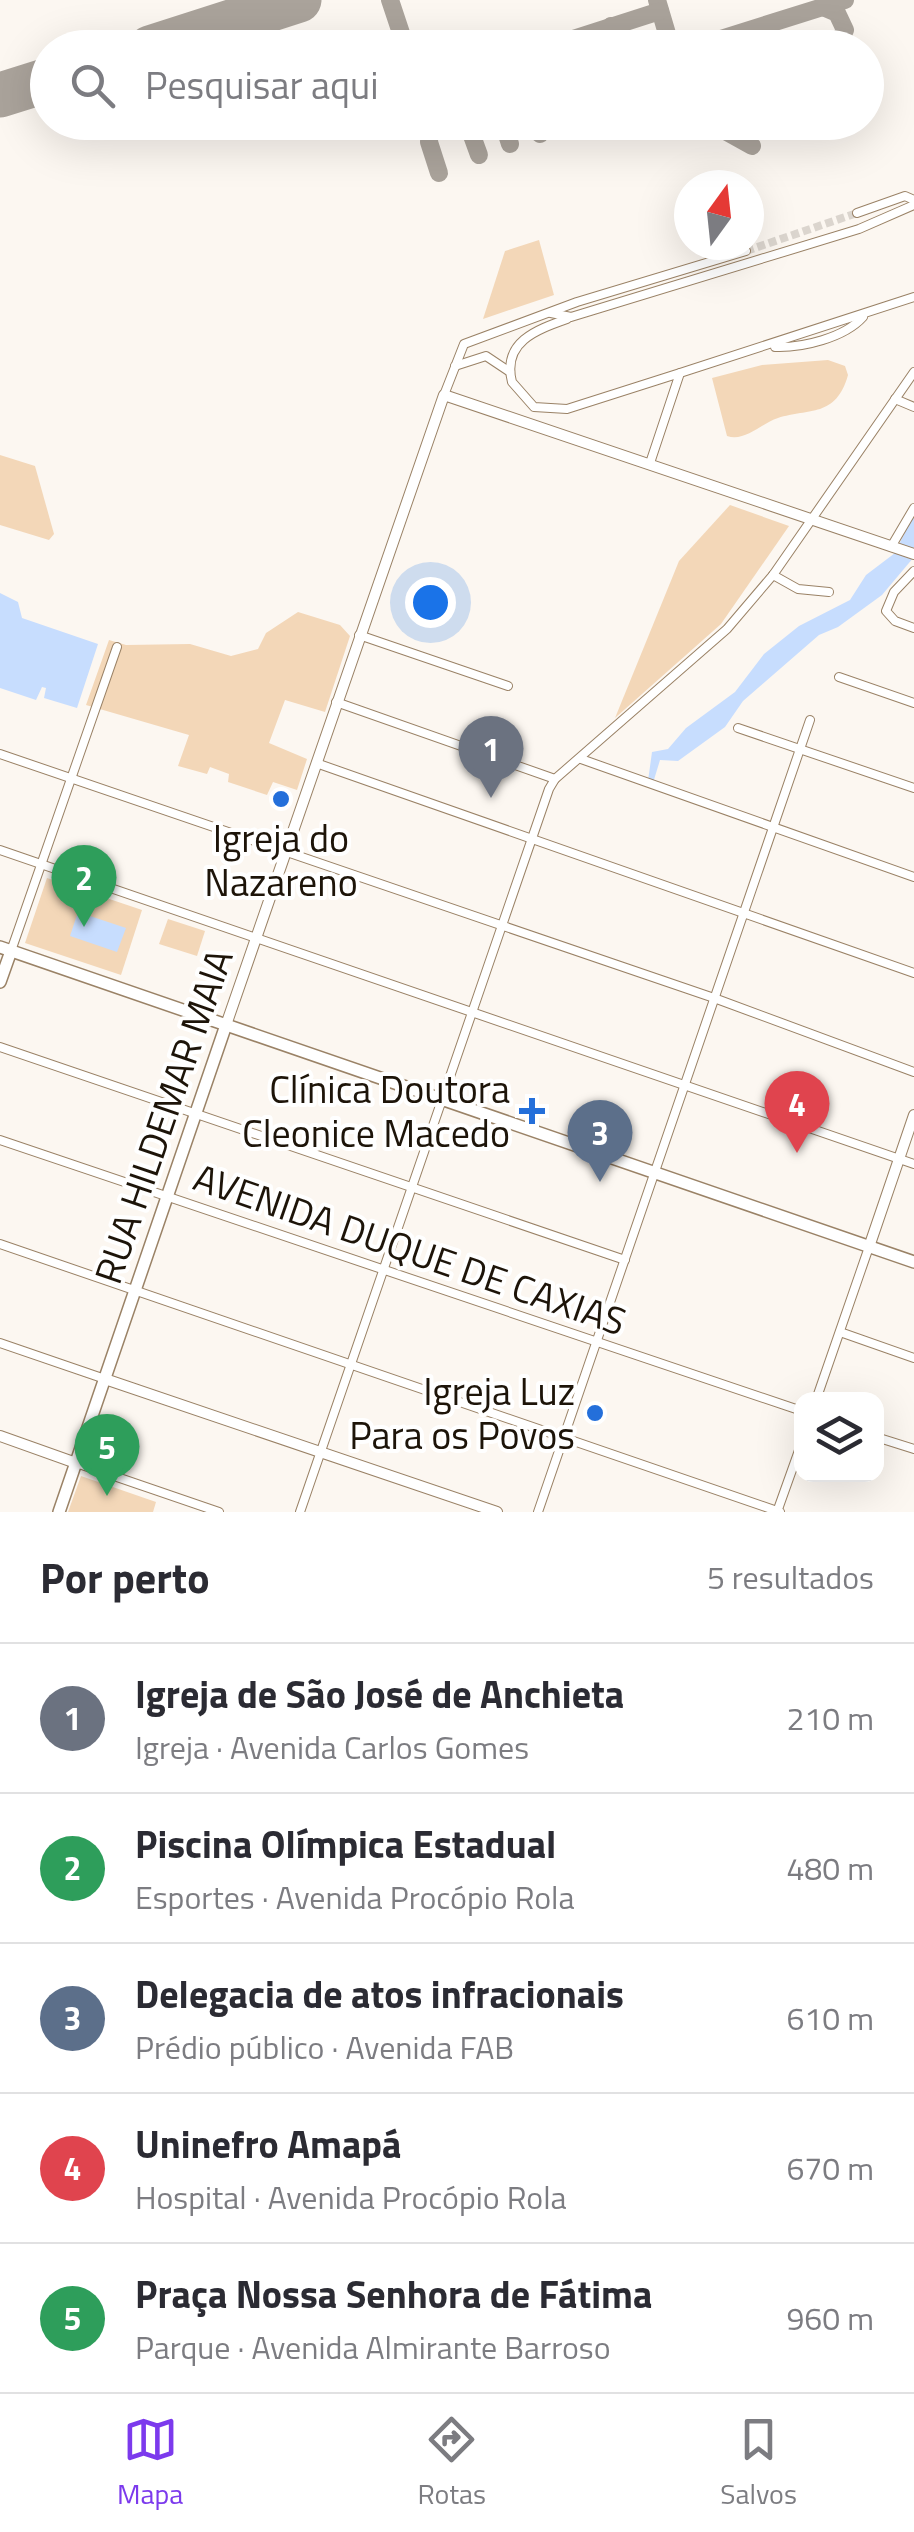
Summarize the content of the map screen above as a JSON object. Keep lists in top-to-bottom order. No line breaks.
{"streets":{"main road":["RUA HILDEMAR MAIA"],"street":["AVENIDA DUQUE DE CAXIAS"]},"crossings":[["RUA HILDEMAR MAIA","AVENIDA DUQUE DE CAXIAS"]],"places":{"other":["Igreja do Nazareno","Igreja Luz Para os Povos"],"health":["Clínica Doutora Cleonice Macedo"]},"north":"top","page":{"search":"Pesquisar aqui","pins":["1","2","4","3","5"],"heading":["Por perto","5 resultados"],"list":[{"mark":"1","name":"Igreja de São José de Anchieta","note":"Igreja · Avenida Carlos Gomes","value":"210 m"},{"mark":"2","name":"Piscina Olímpica Estadual","note":"Esportes · Avenida Procópio Rola","value":"480 m"},{"mark":"3","name":"Delegacia de atos infracionais","note":"Prédio público · Avenida FAB","value":"610 m"},{"mark":"4","name":"Uninefro Amapá","note":"Hospital · Avenida Procópio Rola","value":"670 m"},{"mark":"5","name":"Praça Nossa Senhora de Fátima","note":"Parque · Avenida Almirante Barroso","value":"960 m"}],"nav":["Mapa","Rotas","Salvos"]}}
